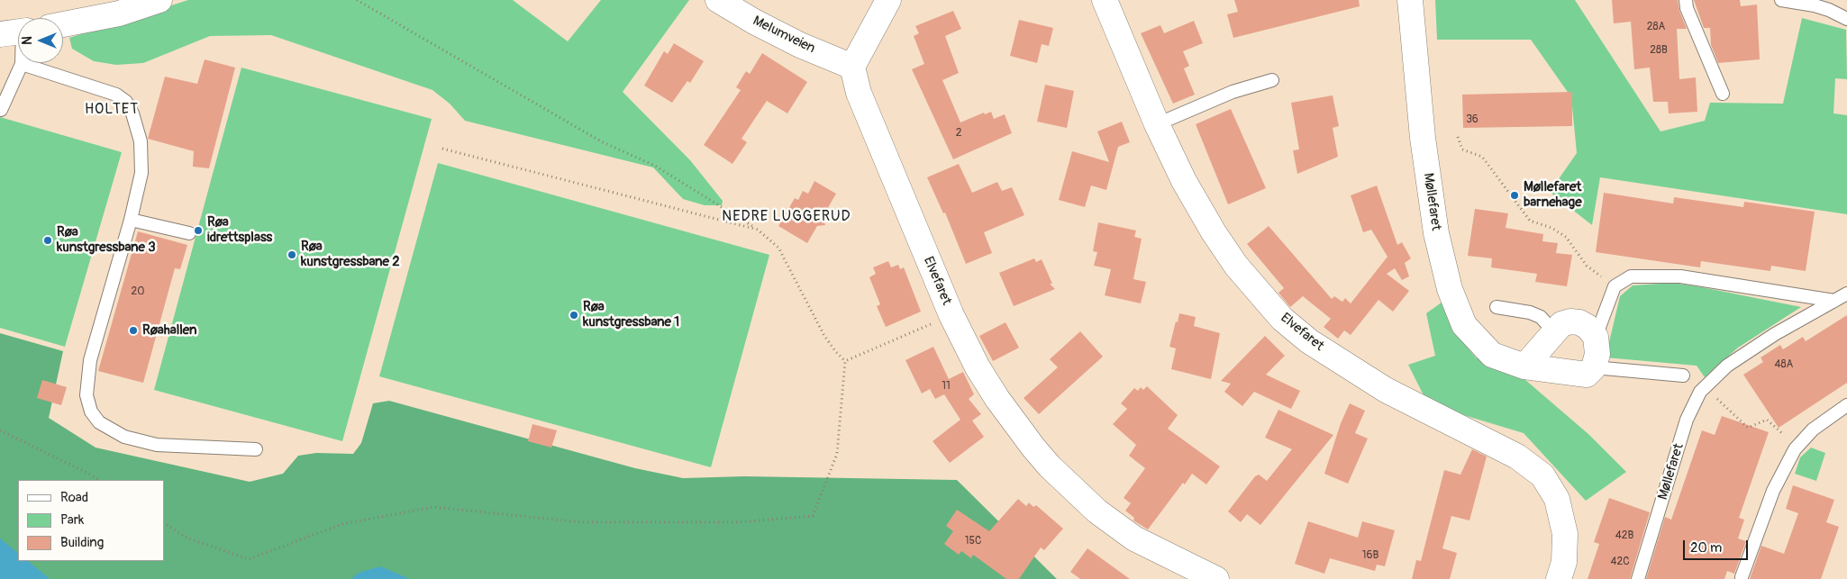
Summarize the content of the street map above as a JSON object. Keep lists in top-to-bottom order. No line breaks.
{"streets":{"street":["Melumveien","Møllefaret","Elvefaret"]},"crossings":[["Melumveien","Elvefaret"]],"districts":["HOLTET","NEDRE LUGGERUD"],"places":["Møllefaret barnehage","Røa idrettsplass","Røa kunstgressbane 3","Røa kunstgressbane 2","Røa kunstgressbane 1","Røahallen"],"house_numbers":["28A","28B","36","2","20","48A","11","42B","15C","16B","42C"],"legend":["Road","Park","Building"],"scale_bar":"20 m","north":"left"}
